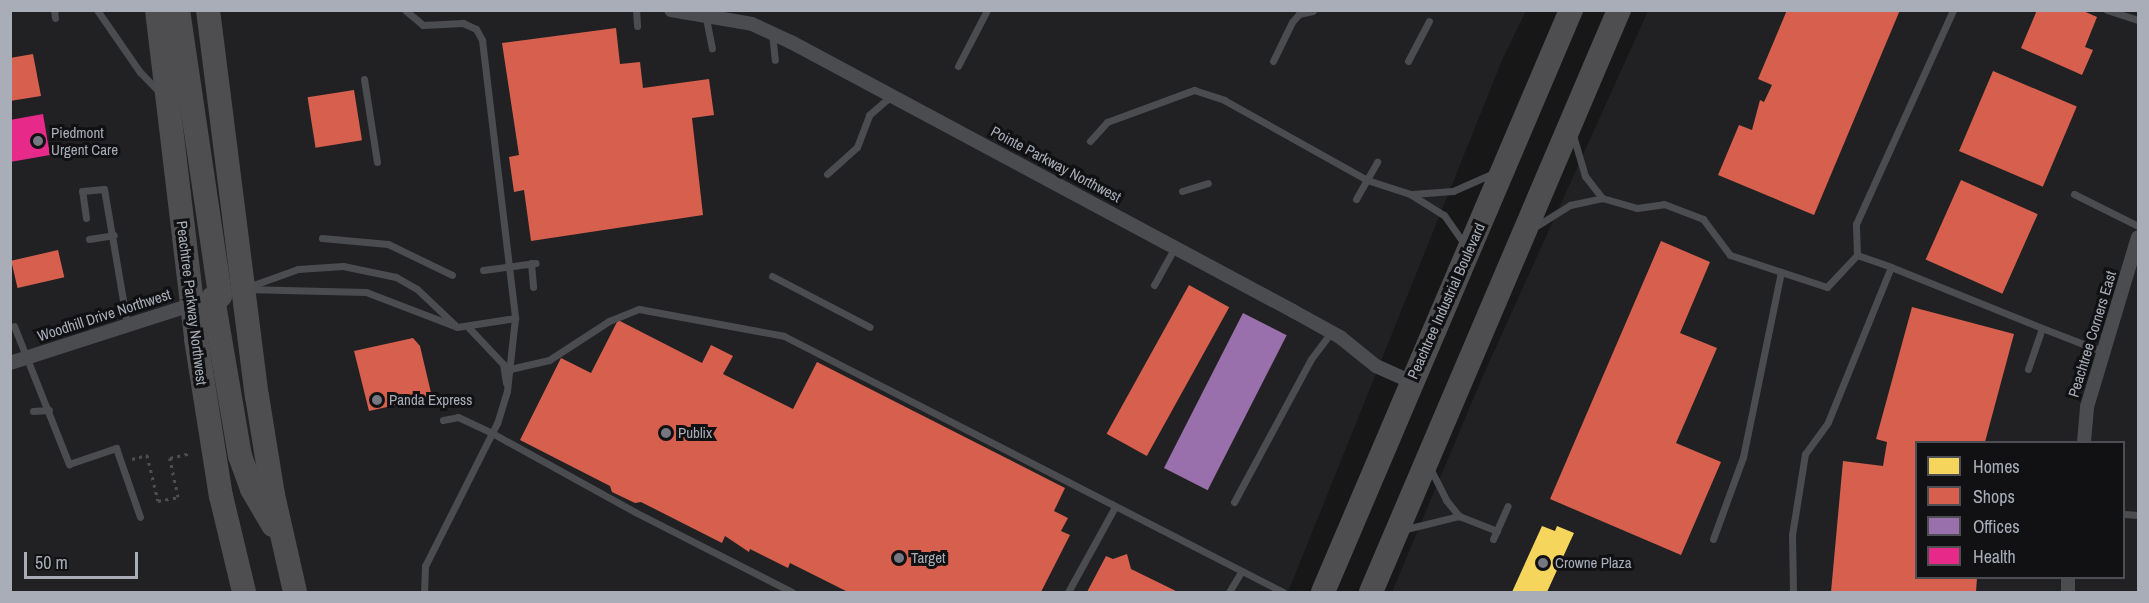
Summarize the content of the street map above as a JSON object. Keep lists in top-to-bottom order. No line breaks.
{"streets":{"highway":["Peachtree Industrial Boulevard","Peachtree Parkway Northwest"],"street":["Pointe Parkway Northwest","Woodhill Drive Northwest","Peachtree Corners East"]},"crossings":[["Pointe Parkway Northwest","Peachtree Industrial Boulevard"],["Peachtree Parkway Northwest","Woodhill Drive Northwest"]],"places":["Piedmont Urgent Care","Panda Express","Publix","Target","Crowne Plaza"],"legend":["Homes","Shops","Offices","Health"],"scale_bar":"50 m"}
